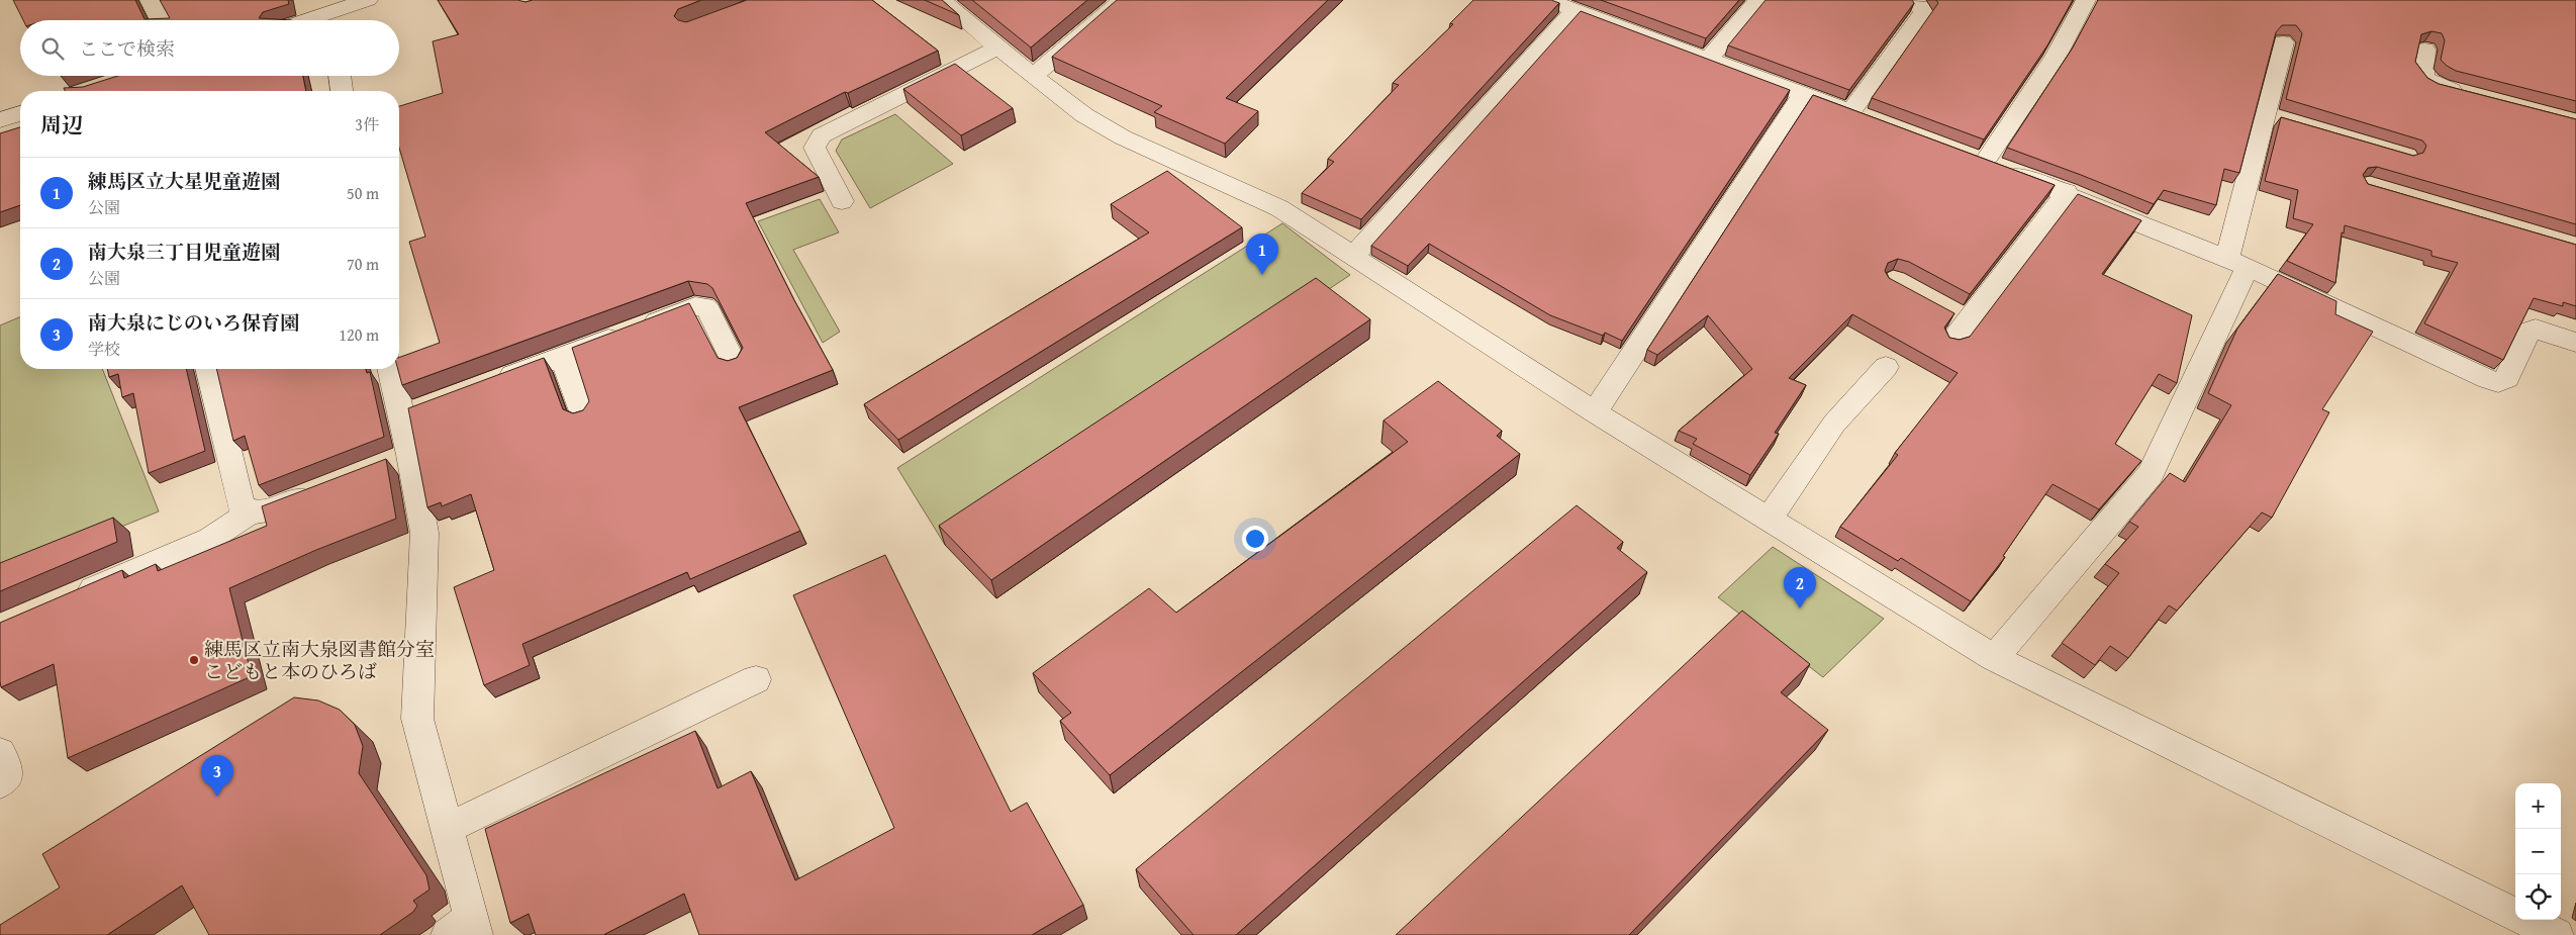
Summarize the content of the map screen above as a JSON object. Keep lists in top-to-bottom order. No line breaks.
{"places":["練馬区立南大泉図書館分室 こどもと本のひろば"],"page":{"search":"ここで検索","heading":["周辺","3件"],"list":[{"mark":"1","name":"練馬区立大星児童遊園","note":"公園","value":"50 m"},{"mark":"2","name":"南大泉三丁目児童遊園","note":"公園","value":"70 m"},{"mark":"3","name":"南大泉にじのいろ保育園","note":"学校","value":"120 m"}],"pins":["1","2","3"],"map_buttons":["+","−"]}}
